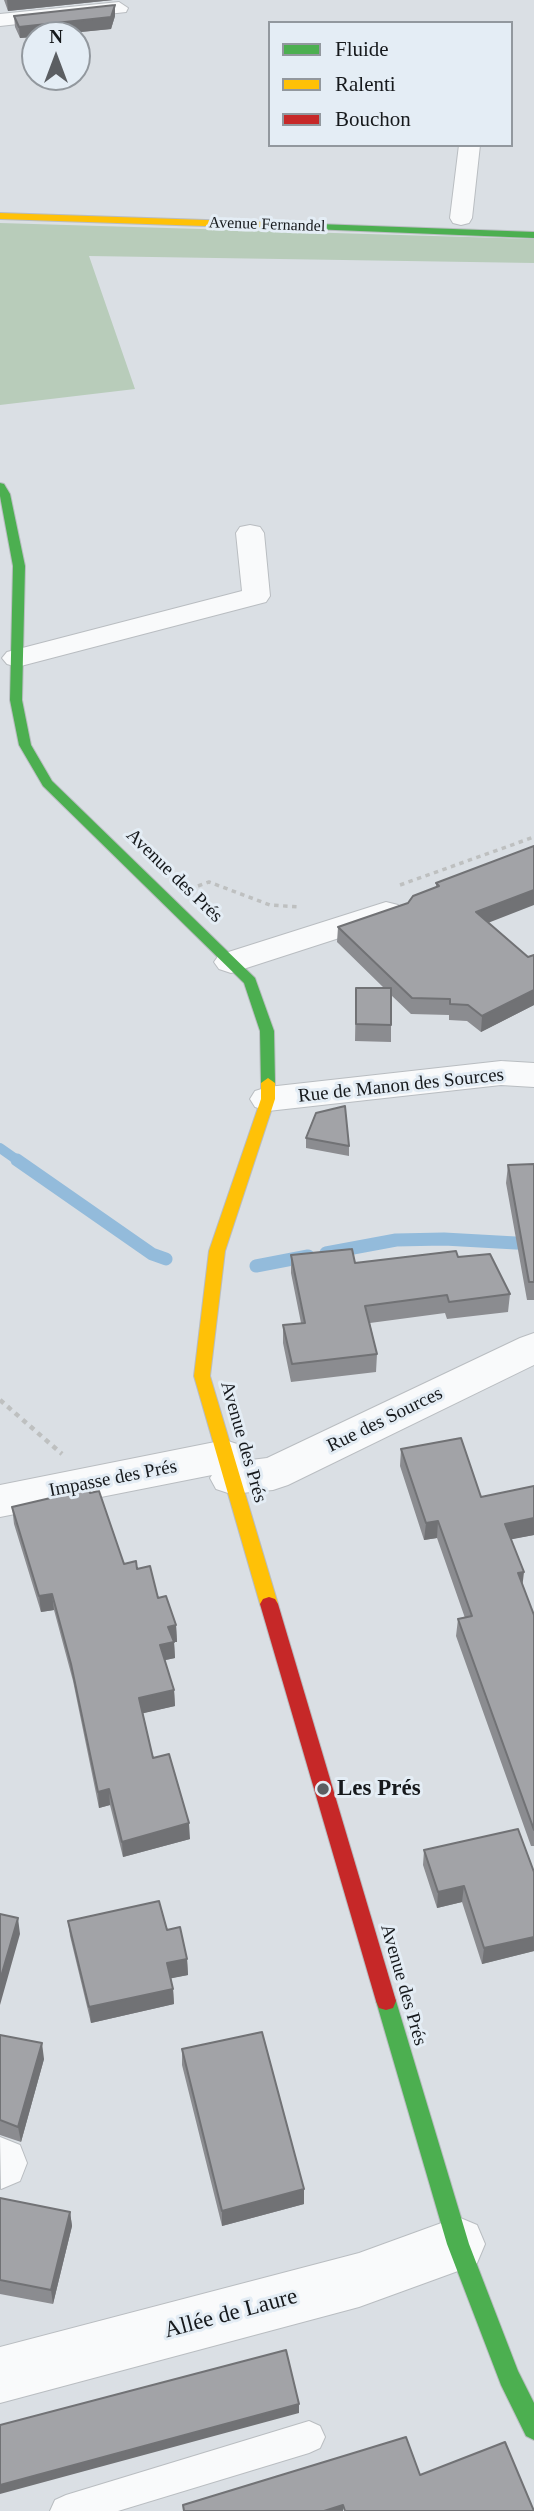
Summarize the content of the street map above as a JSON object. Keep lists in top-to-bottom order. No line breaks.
{"streets":{"street":["Avenue Fernandel","Avenue des Prés","Rue de Manon des Sources","Rue des Sources","Impasse des Prés","Allée de Laure"]},"crossings":[["Avenue des Prés","Rue de Manon des Sources"],["Avenue des Prés","Rue des Sources"],["Avenue des Prés","Impasse des Prés"],["Avenue des Prés","Allée de Laure"],["Rue des Sources","Impasse des Prés"]],"places":["Les Prés"],"legend":["Fluide","Ralenti","Bouchon"],"north":"top"}
